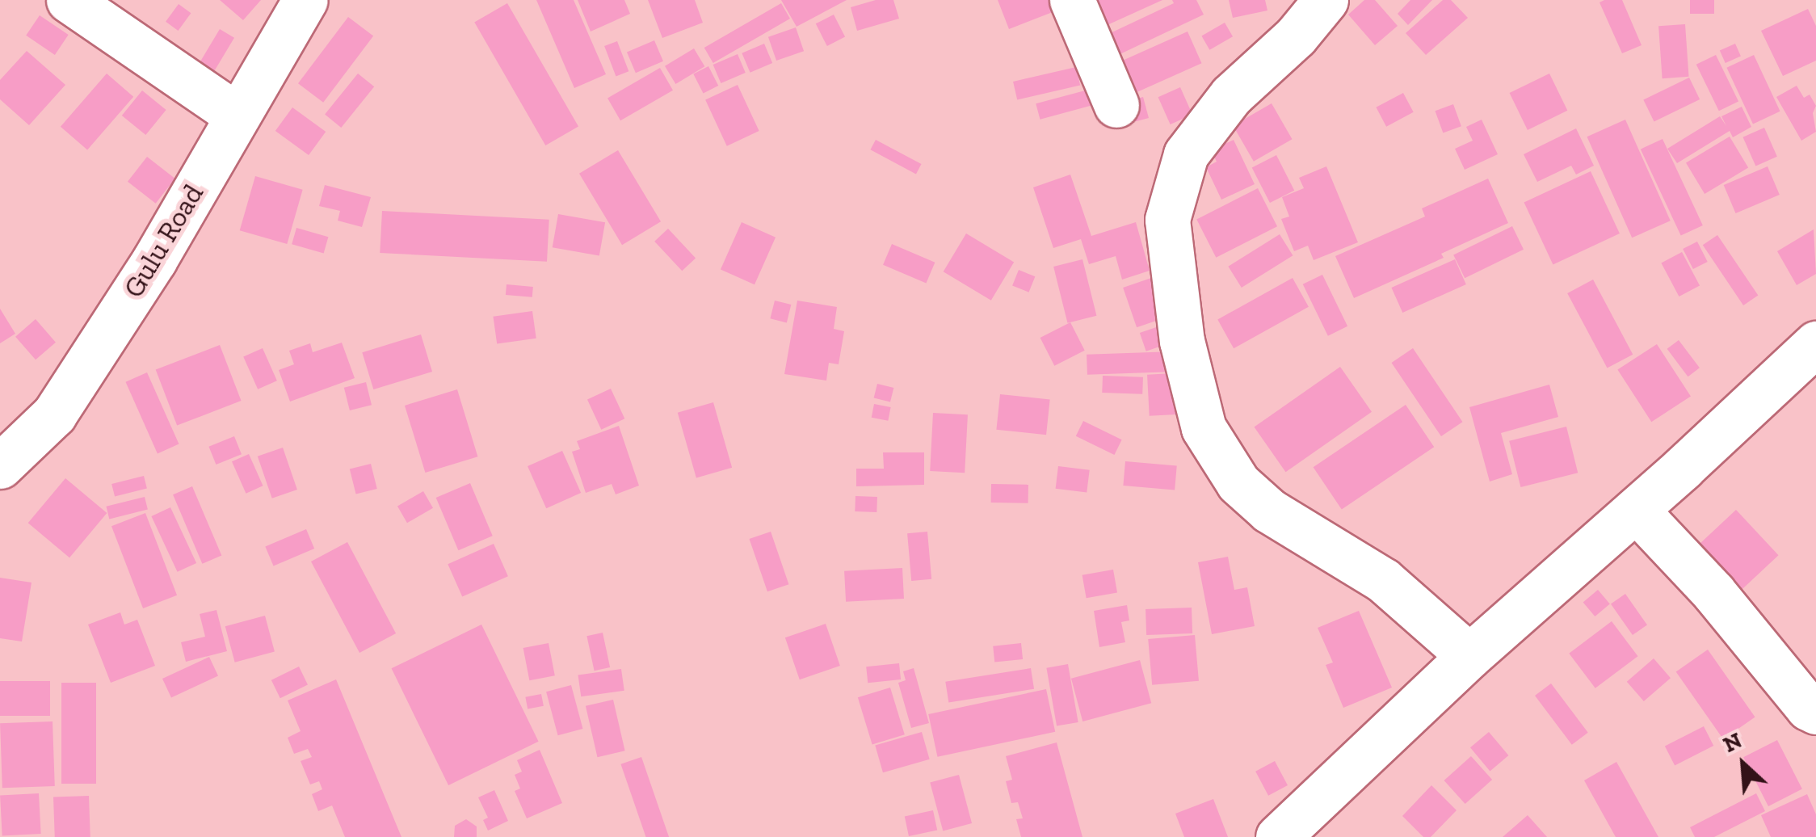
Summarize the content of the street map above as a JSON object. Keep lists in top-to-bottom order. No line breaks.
{"streets":{"street":["Gulu Road"]},"north":"top left"}
